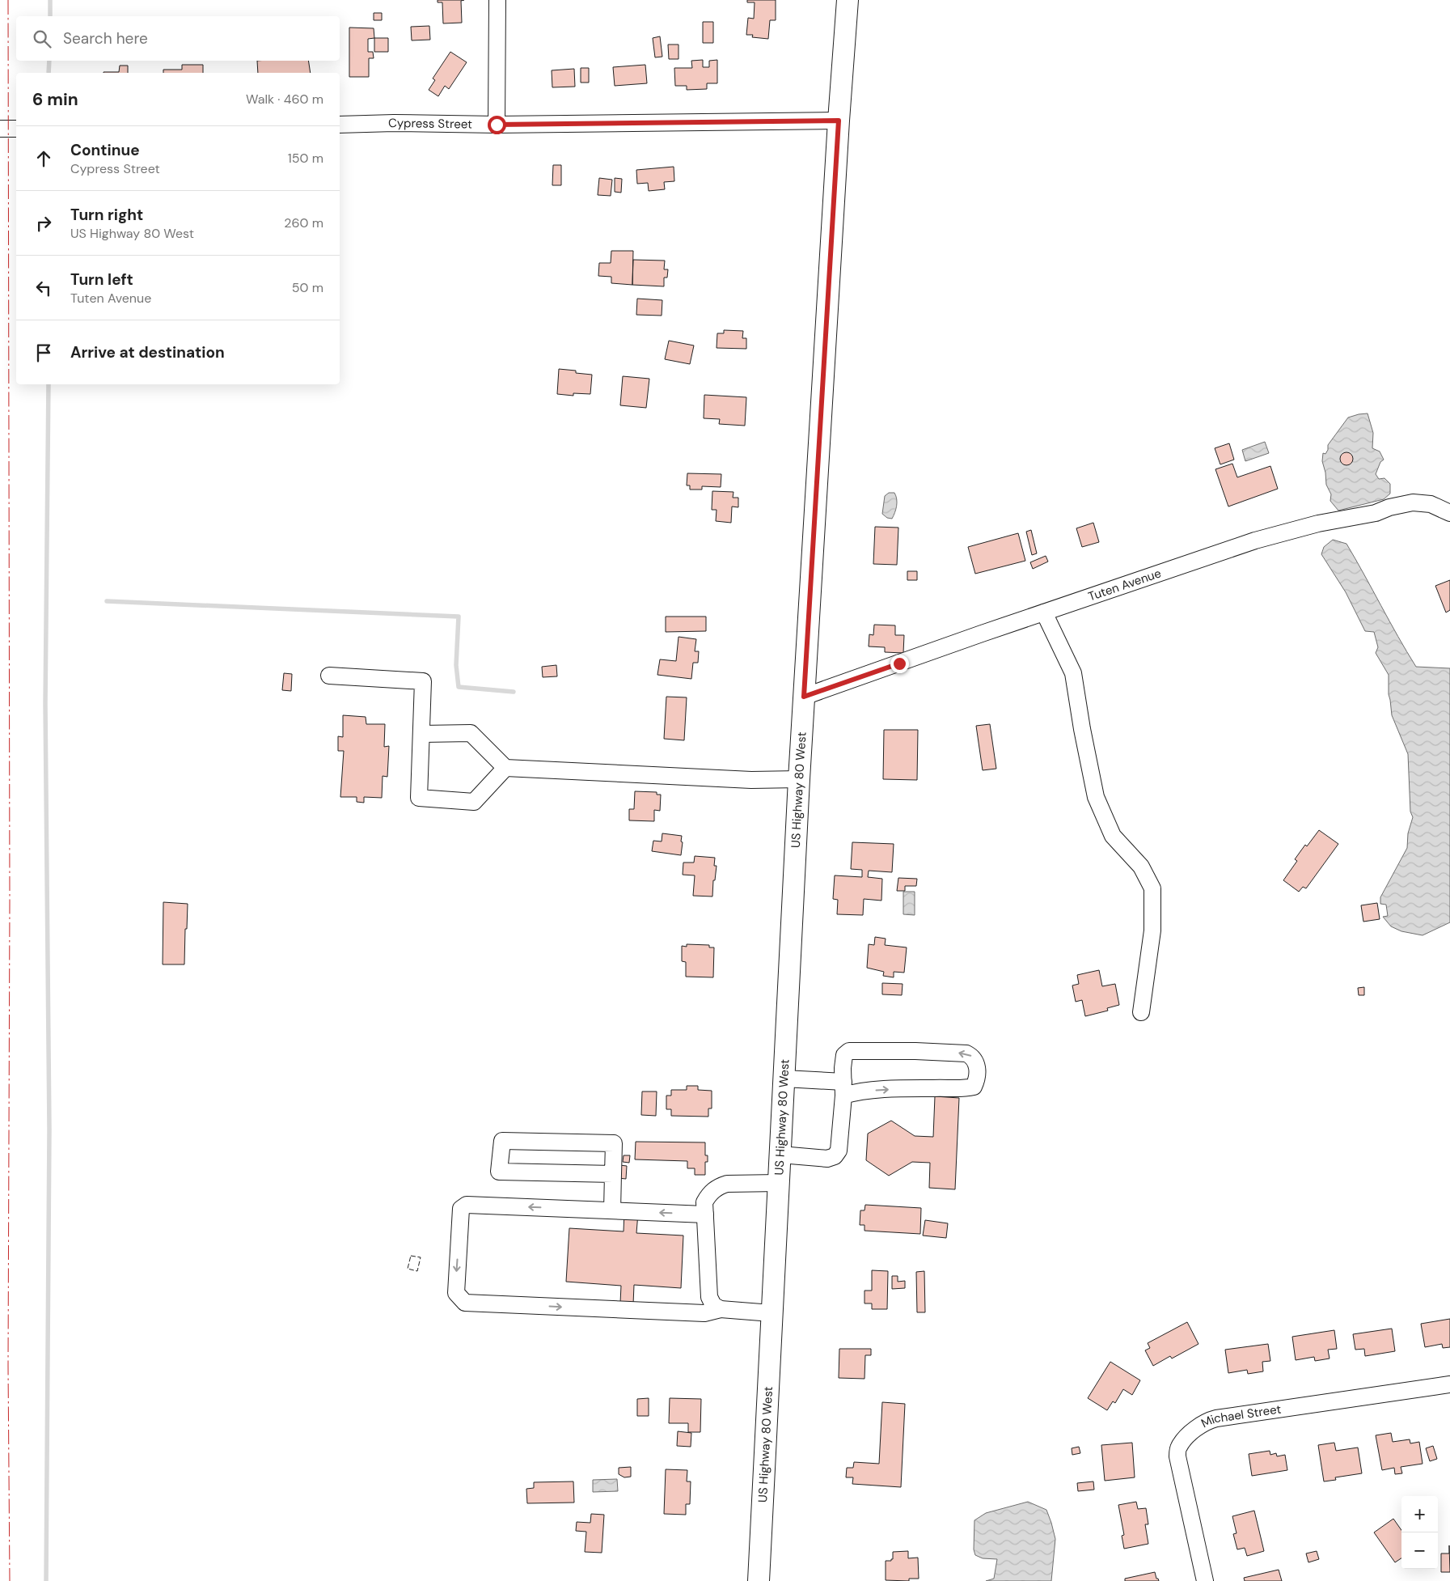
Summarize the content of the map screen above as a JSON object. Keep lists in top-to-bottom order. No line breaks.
{"streets":{"main road":["US Highway 80 West"],"street":["Cypress Street","Tuten Avenue","Michael Street"]},"crossings":[["Cypress Street","US Highway 80 West"],["Tuten Avenue","US Highway 80 West"]],"page":{"search":"Search here","heading":["6 min","Walk · 460 m"],"list":[["Continue","Cypress Street","150 m"],["Turn right","US Highway 80 West","260 m"],["Turn left","Tuten Avenue","50 m"],"Arrive at destination"],"map_buttons":["+","−"]}}
